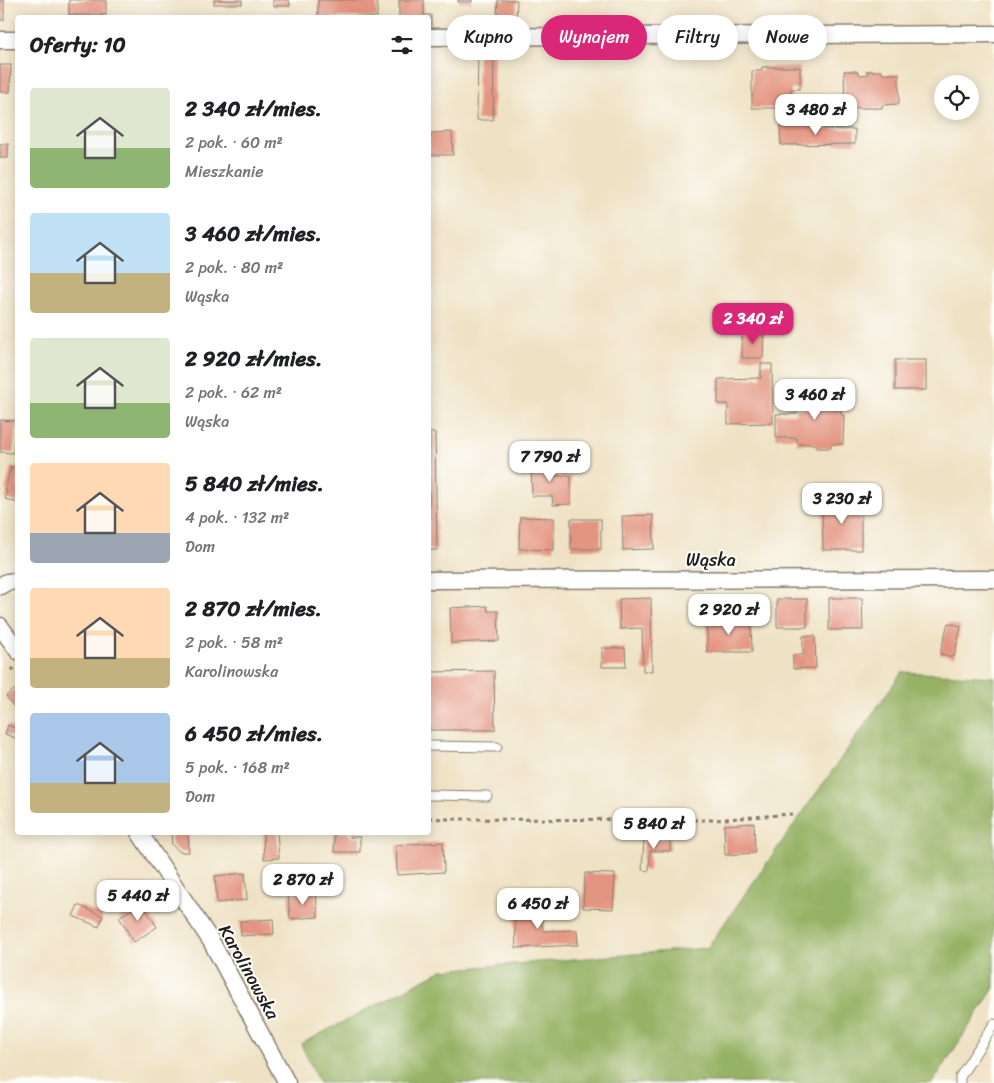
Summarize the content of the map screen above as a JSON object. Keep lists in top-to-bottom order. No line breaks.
{"streets":{"street":["Wąska","Karolinowska"]},"page":{"chip":["Kupno","Wynajem","Filtry","Nowe"],"heading":"Oferty: 10","list":[{"name":"2 340 zł/mies.","note":"2 pok. · 60 m² · Mieszkanie"},{"name":"3 460 zł/mies.","note":"2 pok. · 80 m² · Wąska"},{"name":"2 920 zł/mies.","note":"2 pok. · 62 m² · Wąska"},{"name":"5 840 zł/mies.","note":"4 pok. · 132 m² · Dom"},{"name":"2 870 zł/mies.","note":"2 pok. · 58 m² · Karolinowska"},{"name":"6 450 zł/mies.","note":"5 pok. · 168 m² · Dom"}],"price":["3 480 zł","2 340 zł","3 460 zł","7 790 zł","3 230 zł","2 920 zł","5 840 zł","2 870 zł","5 440 zł","6 450 zł"]}}
